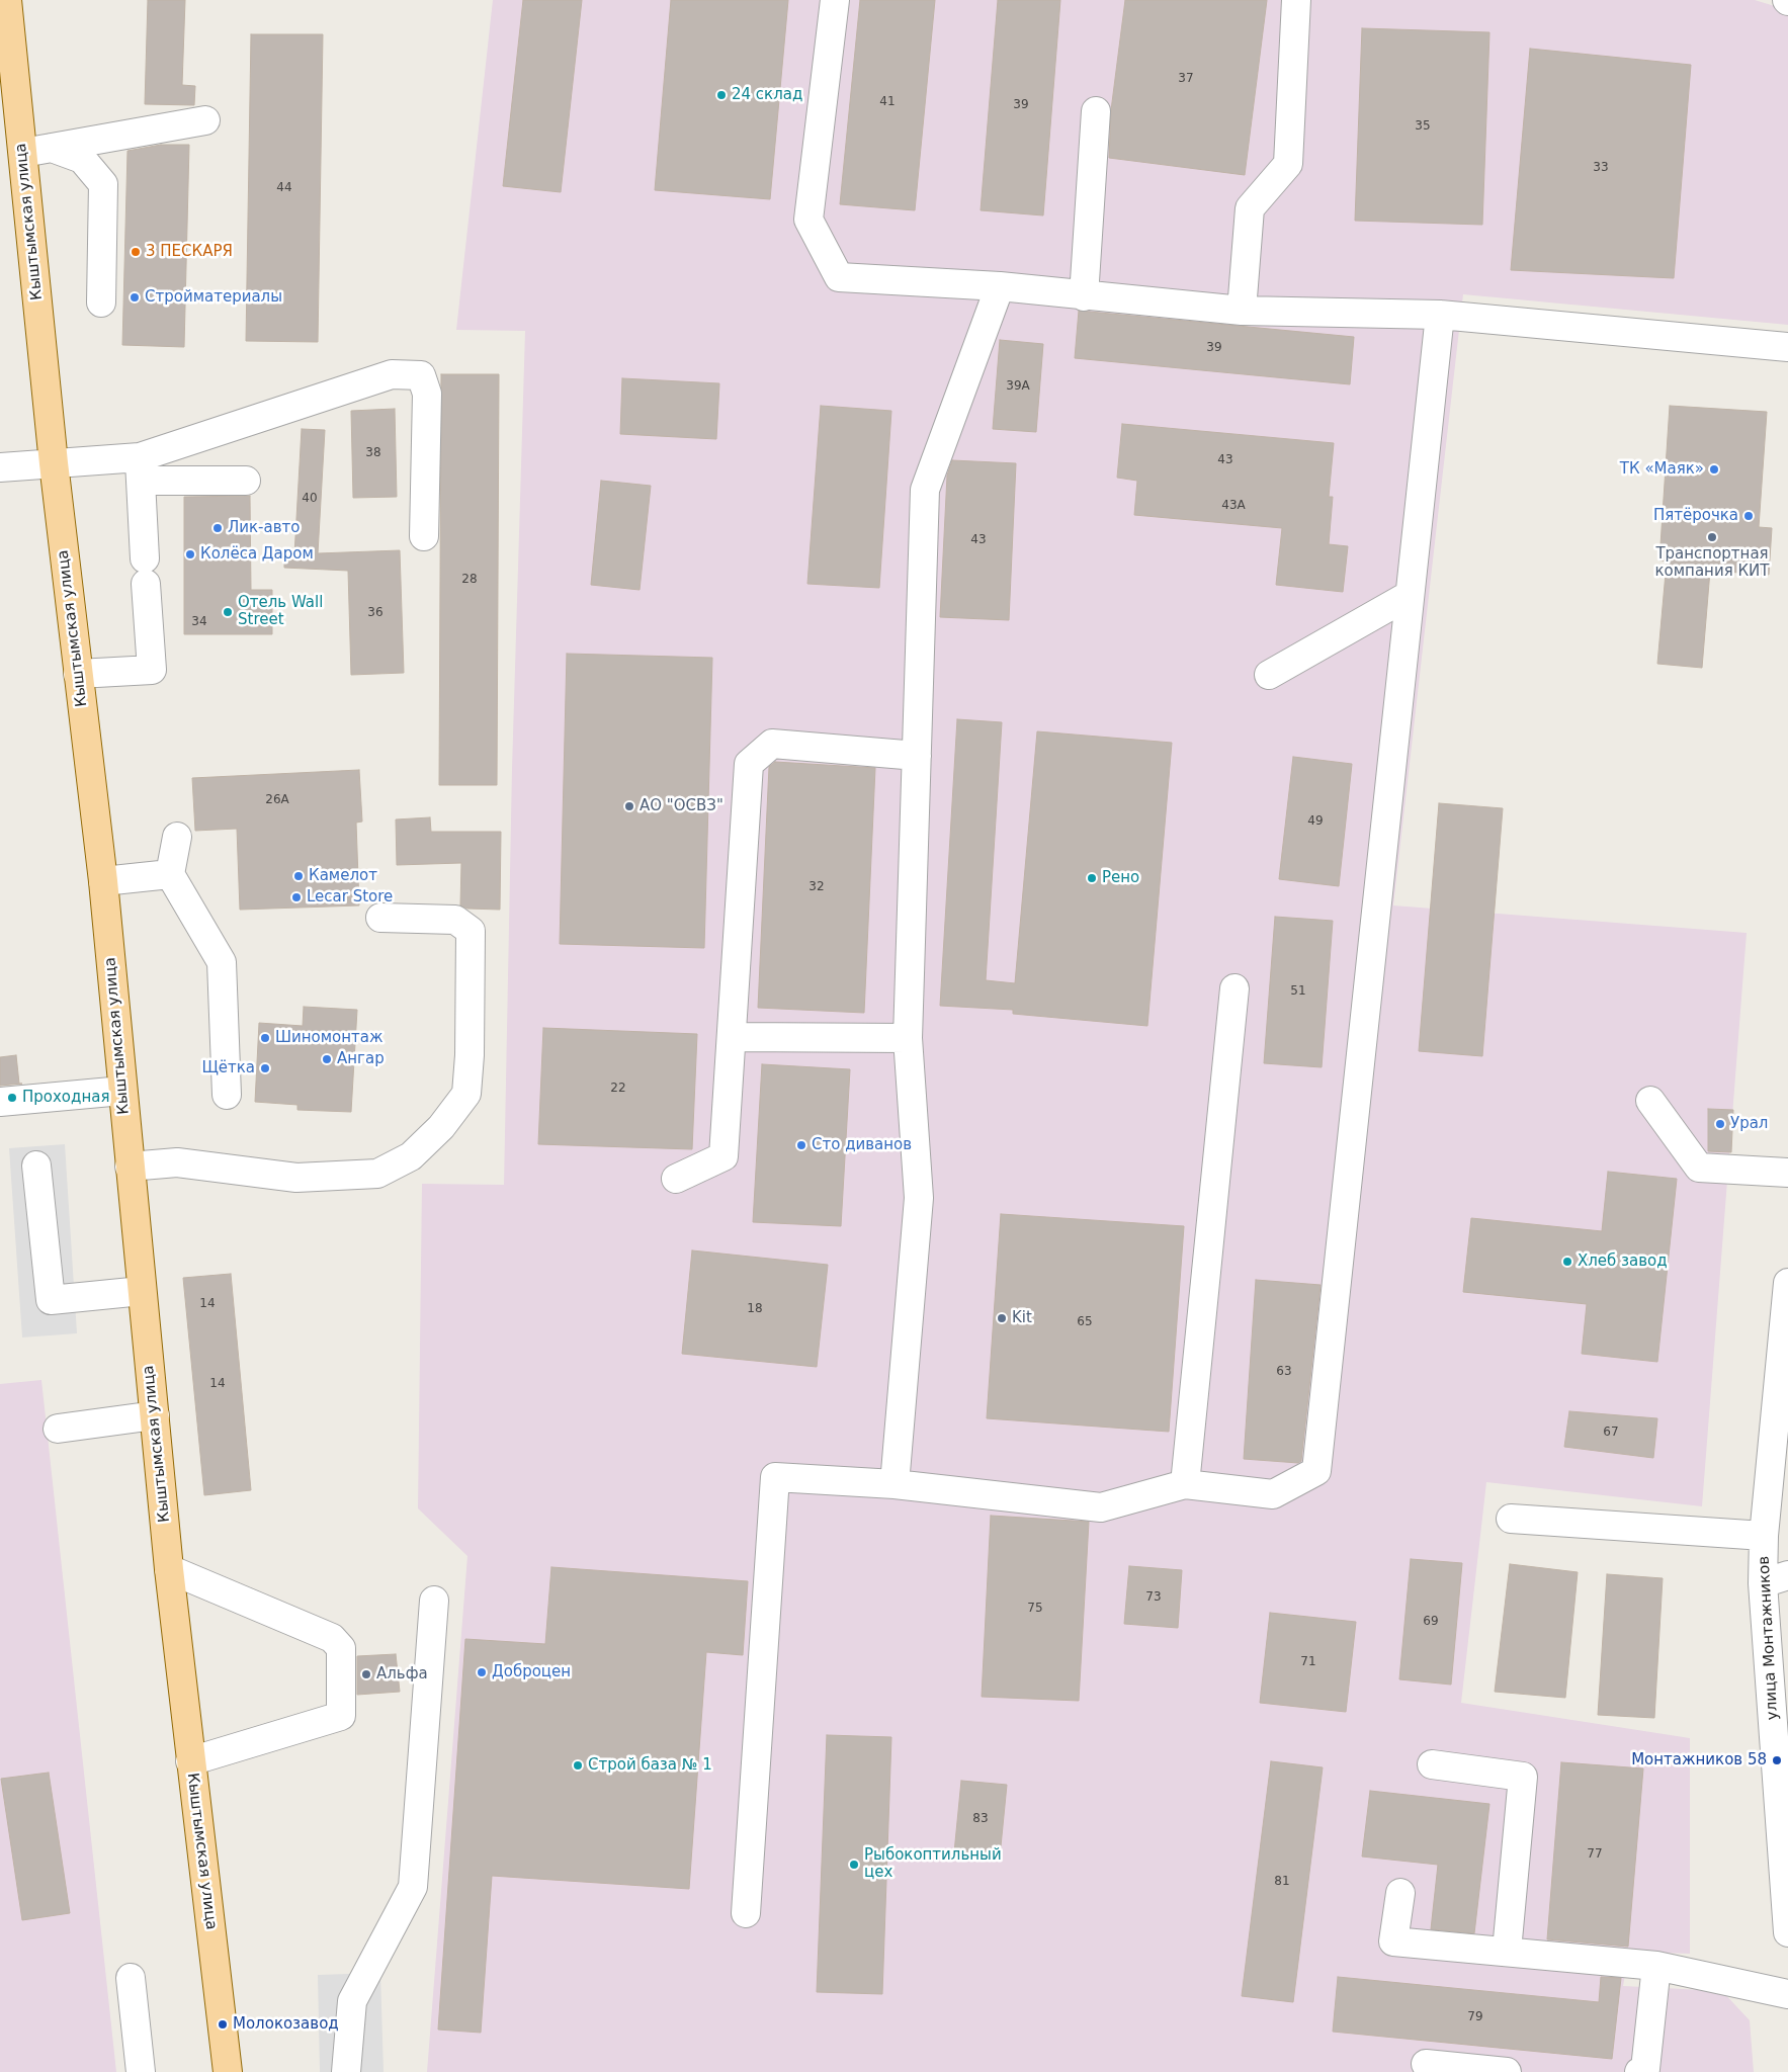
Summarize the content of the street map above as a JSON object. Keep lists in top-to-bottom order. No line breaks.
{"streets":{"main road":["Кыштымская улица"],"street":["улица Монтажников"]},"places":["24 склад","3 ПЕСКАРЯ","Стройматериалы","ТК «Маяк»","Пятёрочка","Лик-авто","Транспортная компания КИТ","Колёса Даром","Отель Wall Street","АО \"ОСВЗ\"","Камелот","Рено","Lecar Store","Шиномонтаж","Ангар","Щётка","Проходная","Урал","Сто диванов","Хлеб завод","Kit","Доброцен","Альфа","Монтажников 58","Строй база № 1","Рыбокоптильный цех","Молокозавод"],"house_numbers":["37","41","39","35","33","44","39","39А","38","43","40","43А","43","28","36","34","26А","49","32","51","22","14","18","65","63","14","67","73","75","69","71","83","77","81","79"]}
